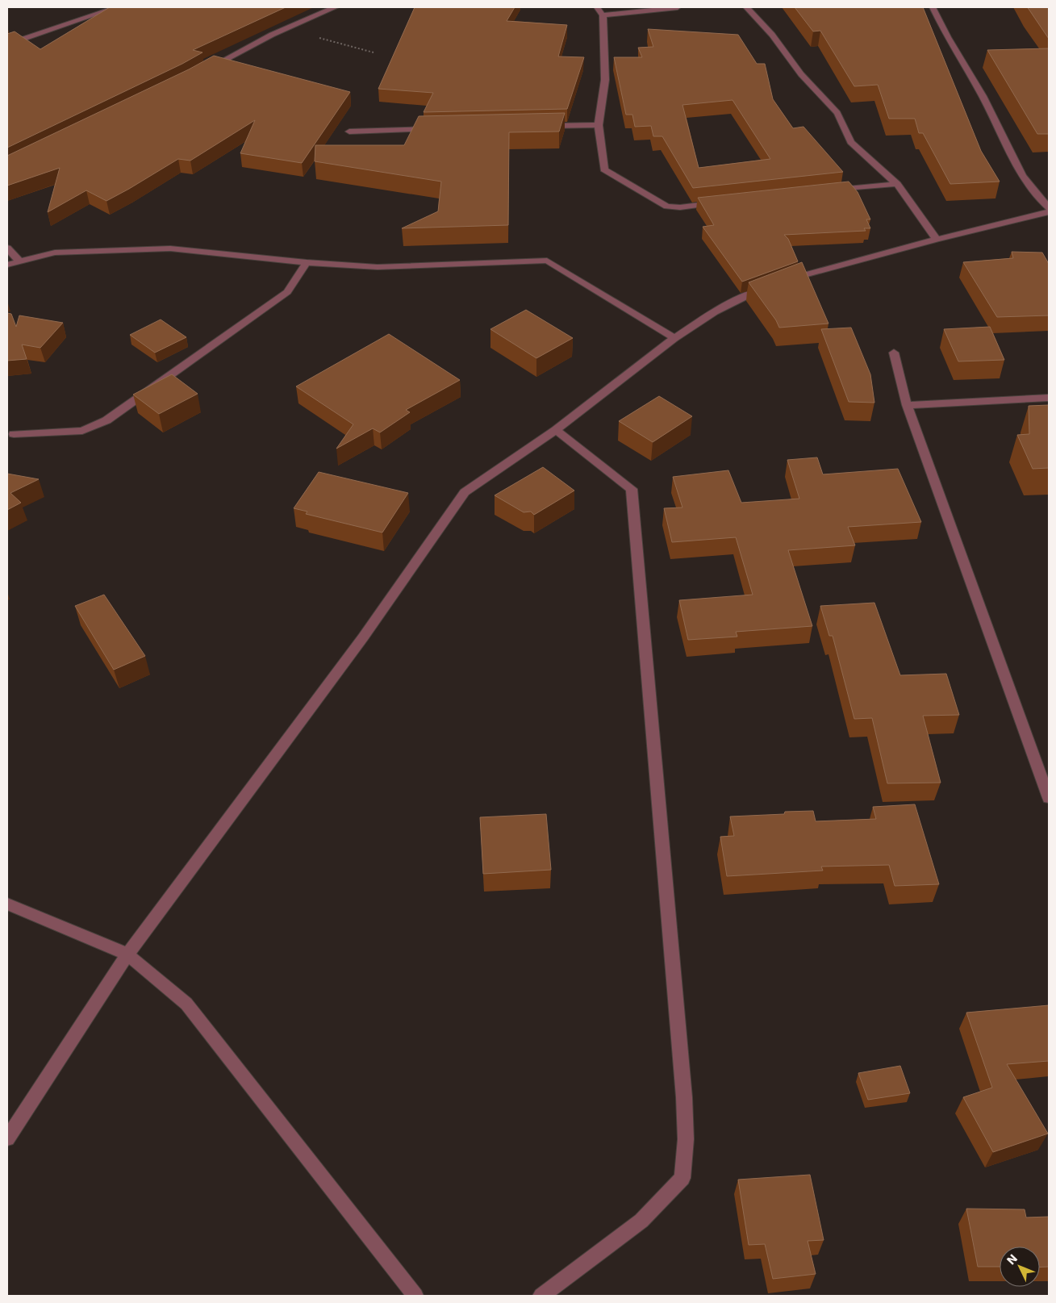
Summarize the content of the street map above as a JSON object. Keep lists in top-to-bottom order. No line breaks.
{"north":"top left"}
